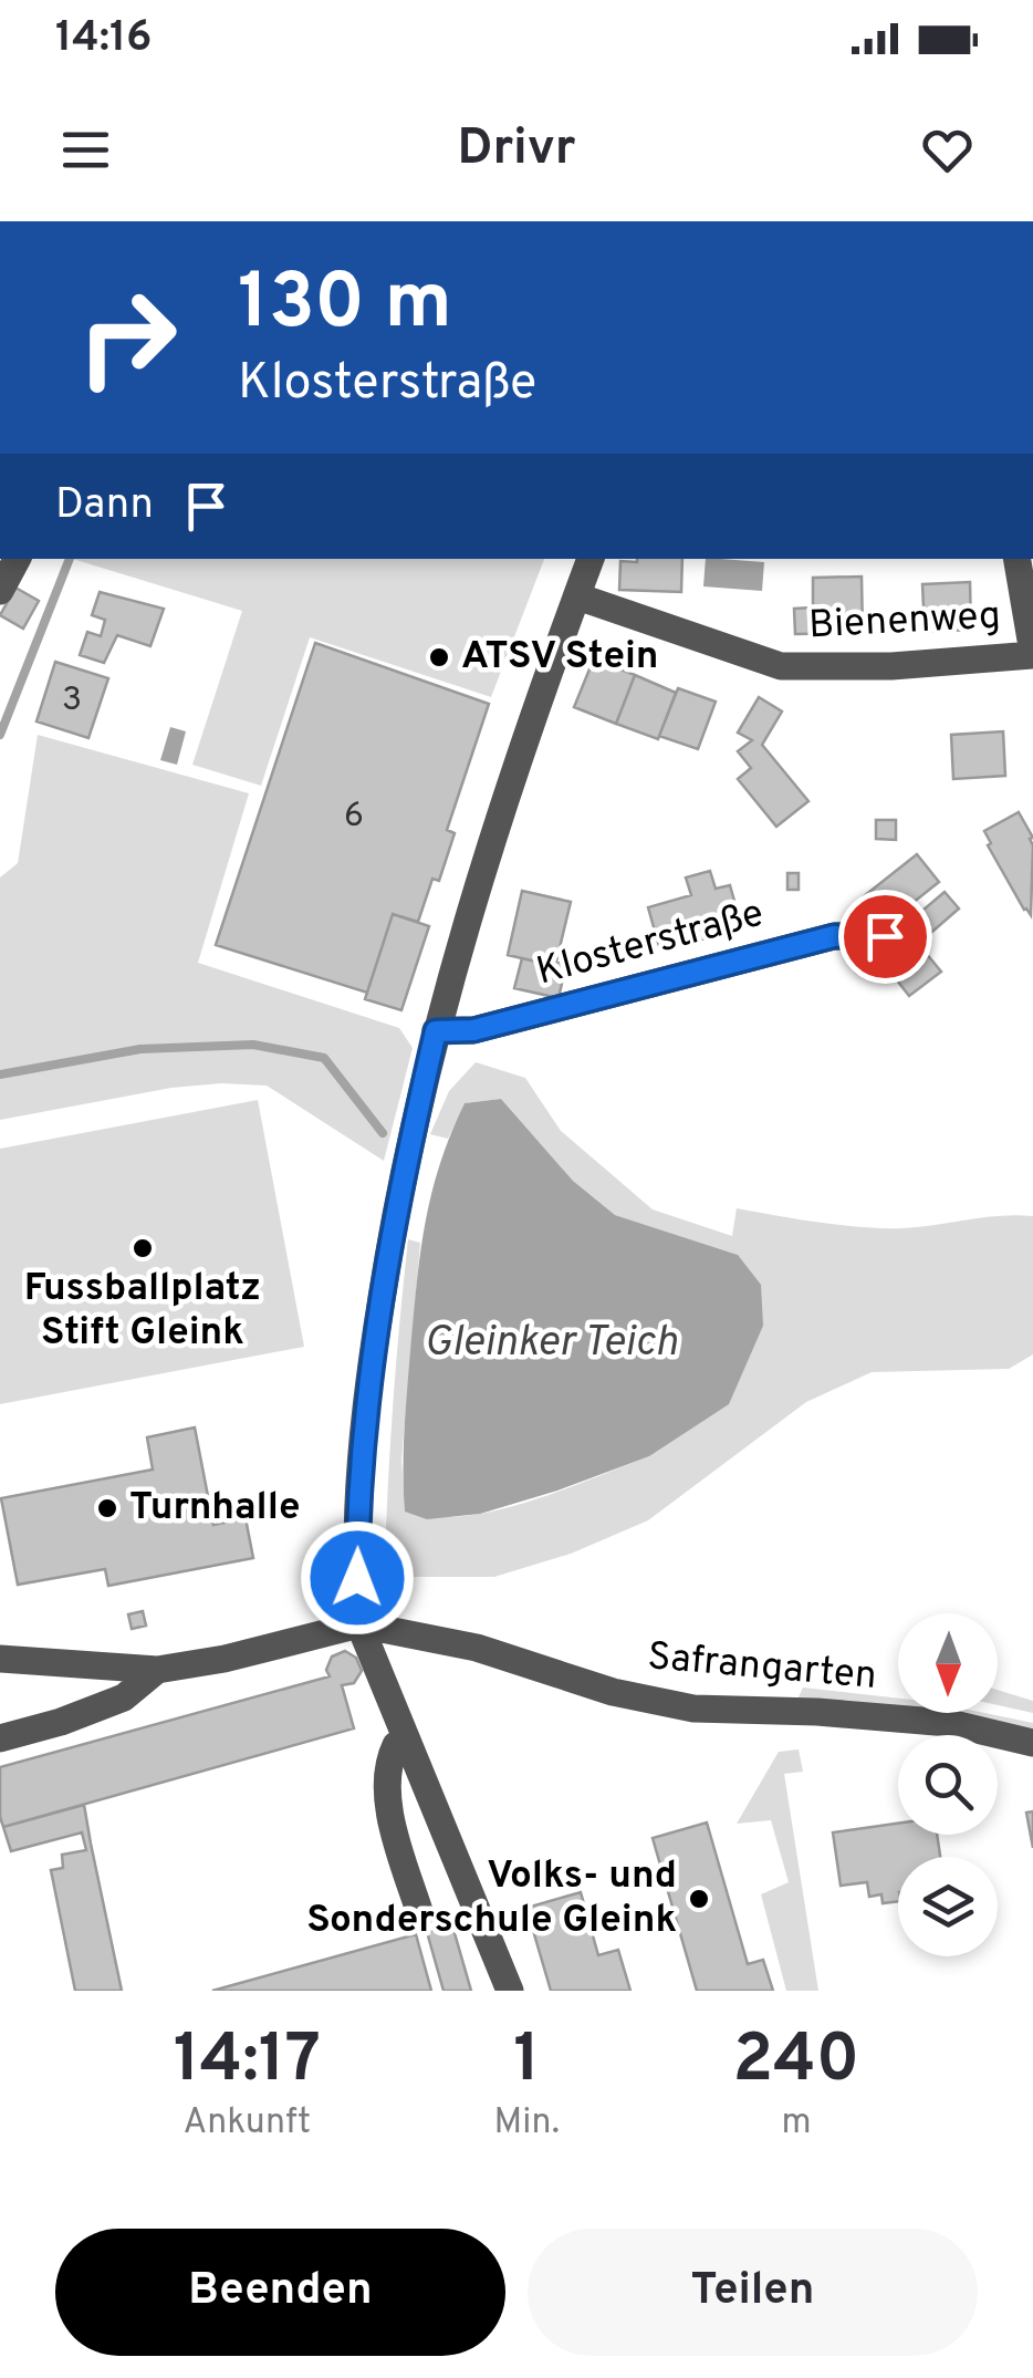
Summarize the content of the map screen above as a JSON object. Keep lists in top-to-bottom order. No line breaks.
{"streets":{"street":["Bienenweg","Klosterstraße","Safrangarten"]},"water":["Gleinker Teich"],"places":["ATSV Stein","Fussballplatz Stift Gleink","Turnhalle","Volks- und Sonderschule Gleink"],"house_numbers":["3","6"],"north":"bottom","page":{"status":"14:16","header":"Drivr","turn":["130 m","Klosterstraße"],"then":"Dann","eta":["14:17","Ankunft","1","Min.","240","m"],"buttons":["Beenden","Teilen"]}}
